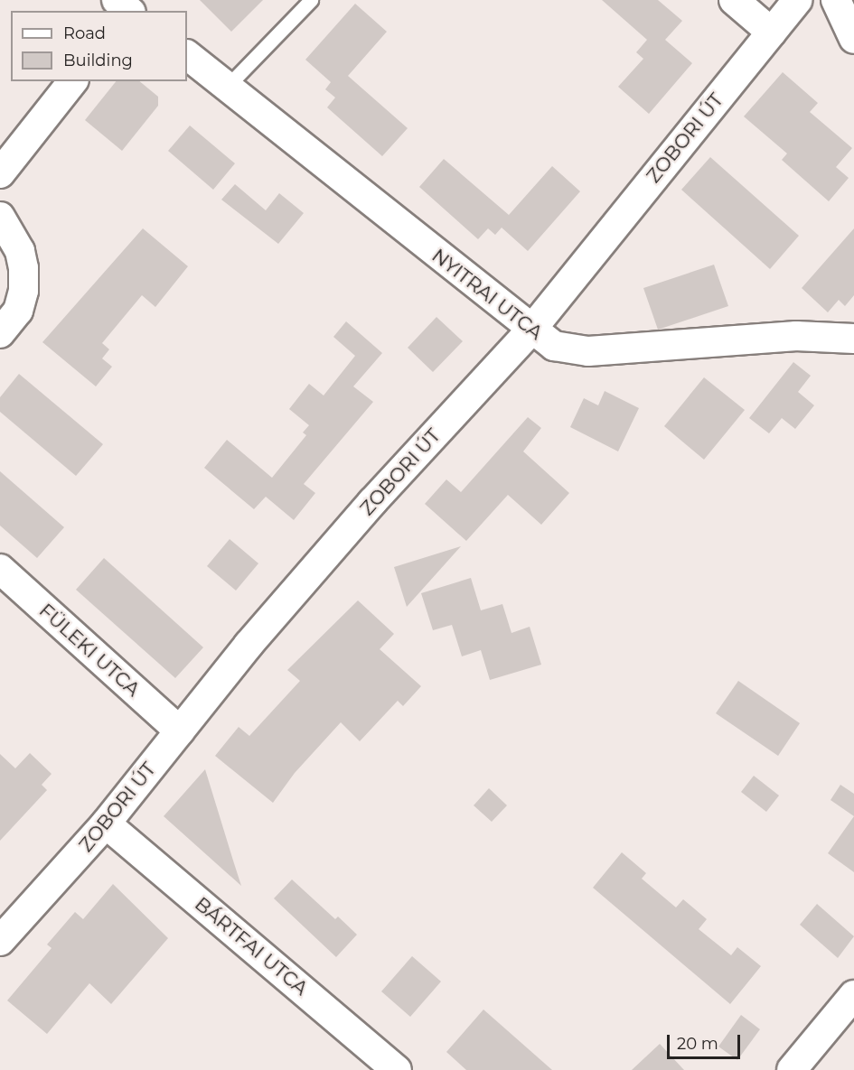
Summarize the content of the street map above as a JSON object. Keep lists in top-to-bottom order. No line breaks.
{"streets":{"street":["ZOBORI ÚT","NYITRAI UTCA","FÜLEKI UTCA","BÁRTFAI UTCA"]},"crossings":[["ZOBORI ÚT","NYITRAI UTCA"],["ZOBORI ÚT","FÜLEKI UTCA"],["ZOBORI ÚT","BÁRTFAI UTCA"]],"legend":["Road","Building"],"scale_bar":"20 m"}
